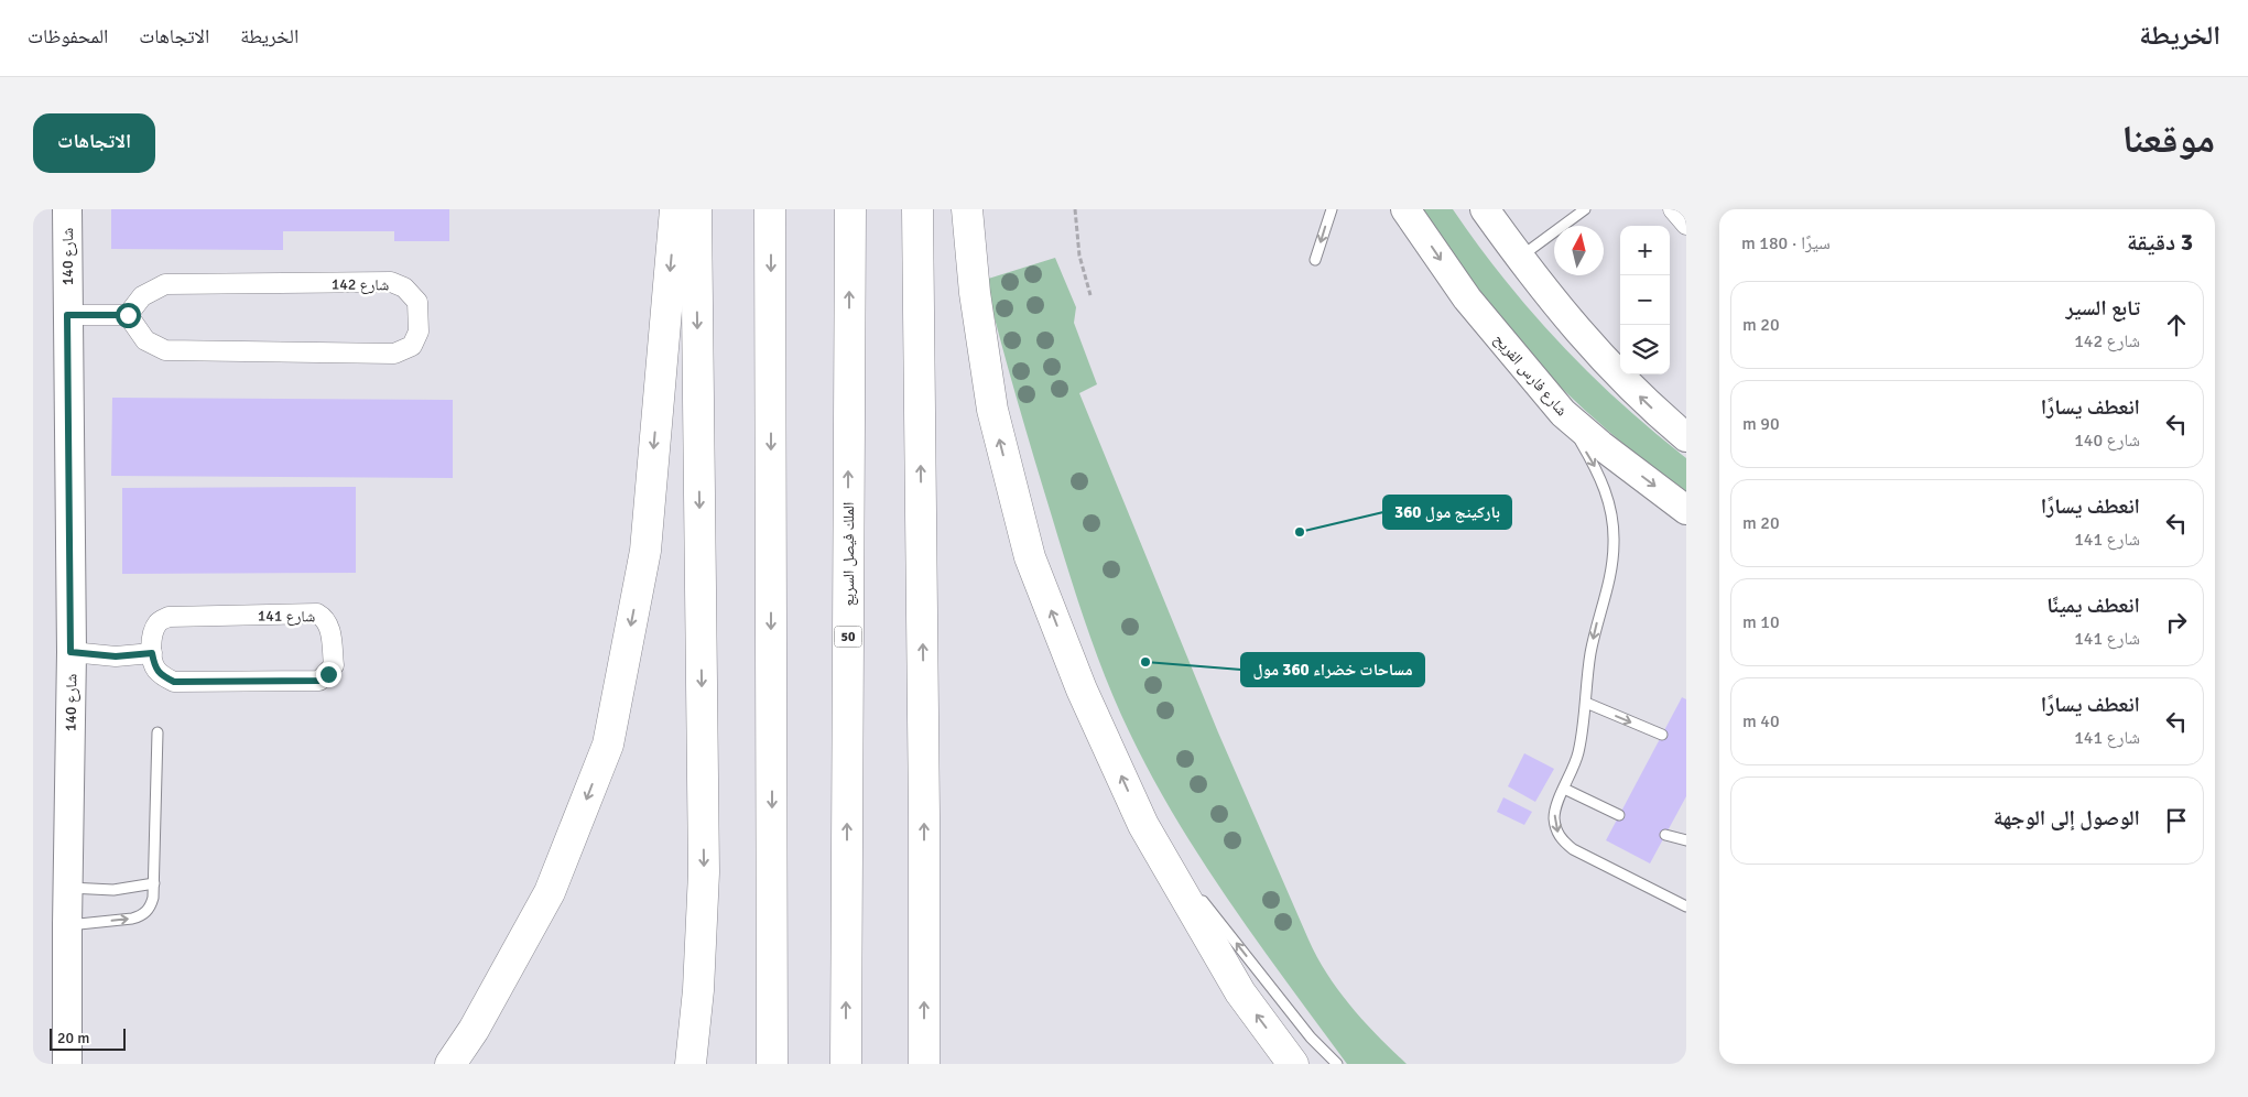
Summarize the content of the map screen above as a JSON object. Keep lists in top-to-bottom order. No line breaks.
{"streets":{"highway":["الملك فيصل السريع","50"],"street":["شارع 140","شارع 142","شارع فارس الفريح","شارع 141"]},"places":["باركينج مول 360","مساحات خضراء 360 مول"],"scale_bar":"20 m","north":"top","page":{"header":"الخريطة","nav":["الخريطة","الاتجاهات","المحفوظات"],"title":"موقعنا","buttons":"الاتجاهات","heading":["3 دقيقة","سيرًا · 180 m"],"map_buttons":["+","−"],"list":[["تابع السير","شارع 142","20 m"],["انعطف يسارًا","شارع 140","90 m"],["انعطف يسارًا","شارع 141","20 m"],["انعطف يمينًا","شارع 141","10 m"],["انعطف يسارًا","شارع 141","40 m"],"الوصول إلى الوجهة"],"scale":"20 m"}}
